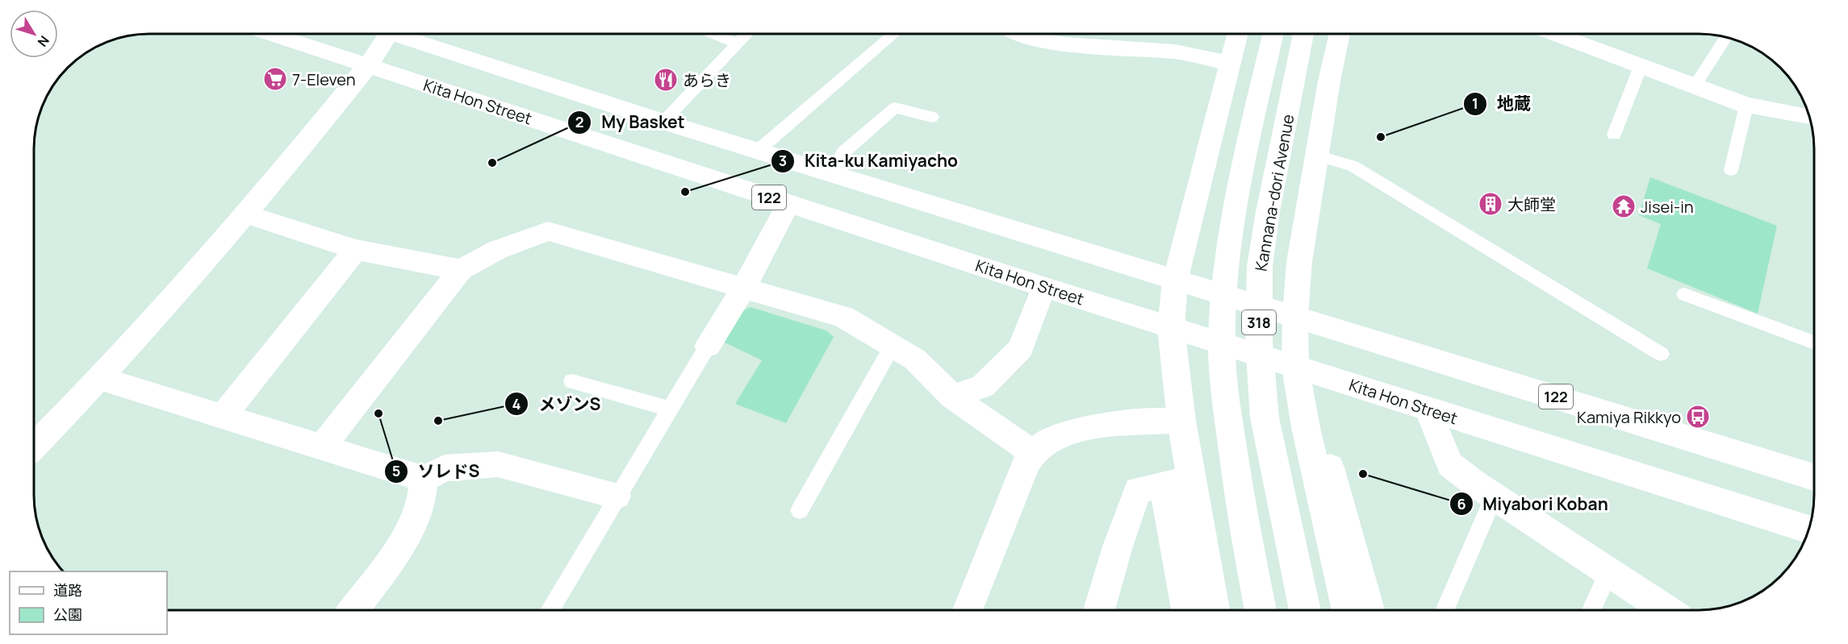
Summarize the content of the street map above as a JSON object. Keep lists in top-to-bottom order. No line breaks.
{"streets":{"main road":["Kita Hon Street","Kannana-dori Avenue","122","318"]},"crossings":[["Kita Hon Street","318"],["122","318"]],"places":{"supermarket":["7-Eleven"],"restaurant":["あらき"],"other":["地蔵","My Basket","Kita-ku Kamiyacho","ソレドS","メゾンS","Miyabori Koban"],"building":["大師堂"],"temple":["Jisei-in"],"bus stop":["Kamiya Rikkyo"]},"legend":["道路","公園"],"north":"bottom right"}
